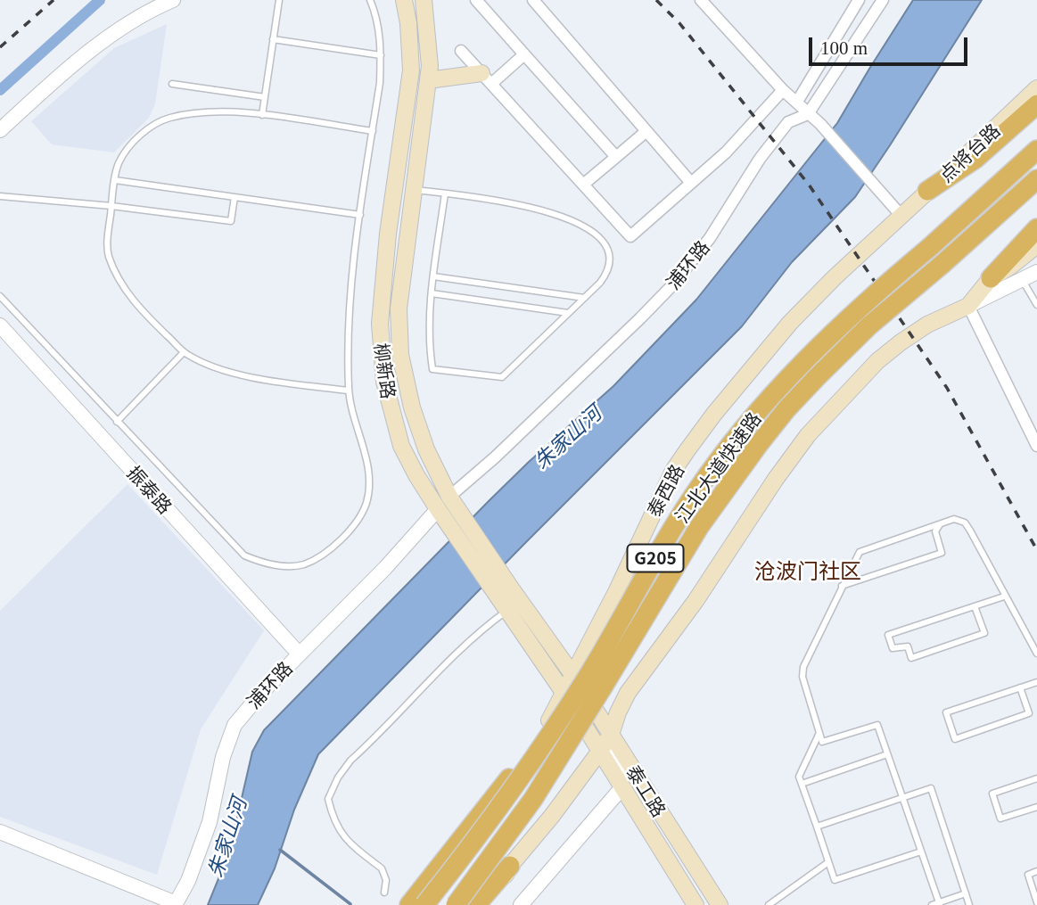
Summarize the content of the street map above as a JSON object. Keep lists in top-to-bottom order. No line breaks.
{"streets":{"highway":["江北大道快速路","G205"],"main road":["点将台路","柳新路","泰西路","泰工路"],"street":["浦环路","振泰路"]},"crossings":[["点将台路","泰西路"],["浦环路","柳新路"],["浦环路","振泰路"],["柳新路","泰西路"],["柳新路","泰工路"],["泰西路","泰工路"]],"districts":["沧波门社区"],"water":["朱家山河"],"scale_bar":"100 m"}
